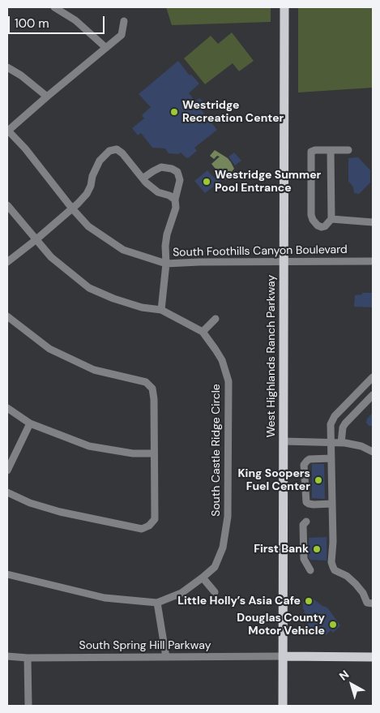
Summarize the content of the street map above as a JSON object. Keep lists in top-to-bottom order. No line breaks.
{"streets":{"main road":["West Highlands Ranch Parkway"],"street":["South Foothills Canyon Boulevard","South Castle Ridge Circle","South Spring Hill Parkway"]},"crossings":[["South Foothills Canyon Boulevard","West Highlands Ranch Parkway"],["West Highlands Ranch Parkway","South Spring Hill Parkway"]],"places":["Westridge Recreation Center","Westridge Summer Pool Entrance","King Soopers Fuel Center","First Bank","Little Holly’s Asia Cafe","Douglas County Motor Vehicle"],"scale_bar":"100 m","north":"top left"}
